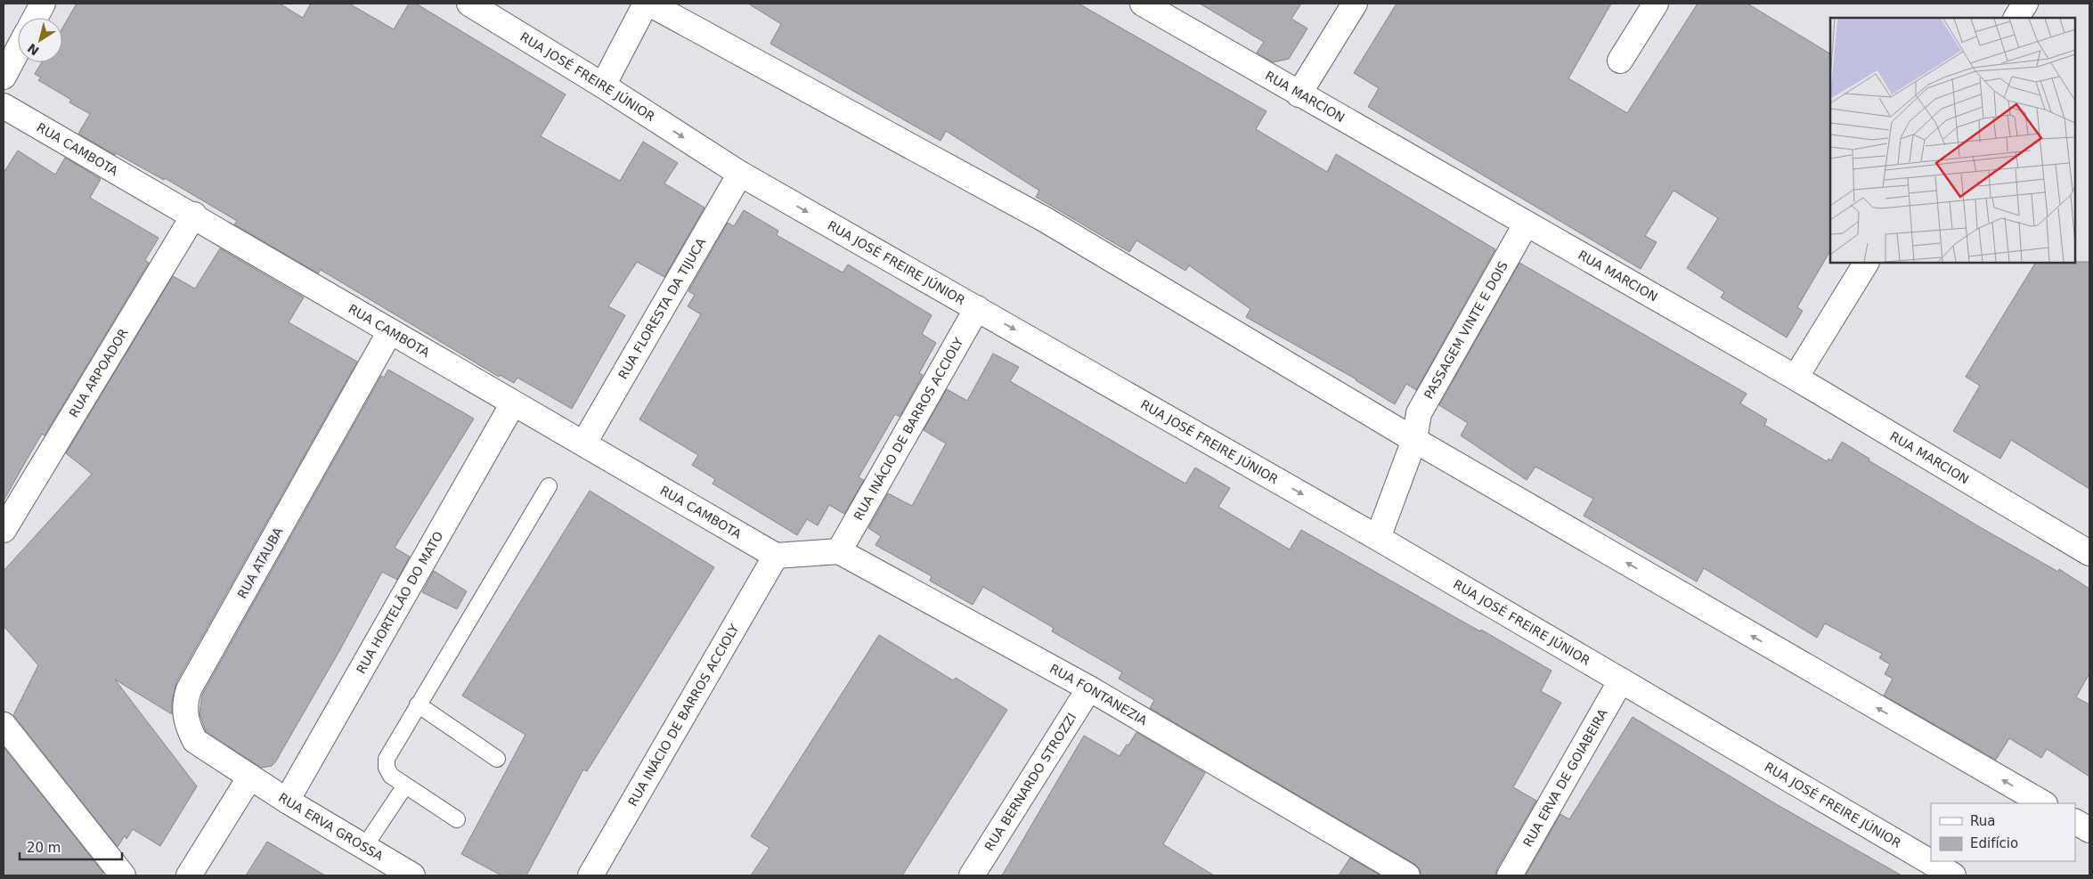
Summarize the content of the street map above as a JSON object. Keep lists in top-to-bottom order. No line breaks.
{"streets":{"street":["RUA JOSÉ FREIRE JÚNIOR","RUA MARCION","RUA CAMBOTA","RUA FLORESTA DA TIJUCA","PASSAGEM VINTE E DOIS","RUA ARPOADOR","RUA INÁCIO DE BARROS ACCIOLY","RUA ATAUBA","RUA HORTELÃO DO MATO","RUA FONTANEZIA","RUA ERVA DE GOIABEIRA","RUA BERNARDO STROZZI","RUA ERVA GROSSA"]},"crossings":[["RUA JOSÉ FREIRE JÚNIOR","RUA FLORESTA DA TIJUCA"],["RUA JOSÉ FREIRE JÚNIOR","PASSAGEM VINTE E DOIS"],["RUA JOSÉ FREIRE JÚNIOR","RUA INÁCIO DE BARROS ACCIOLY"],["RUA JOSÉ FREIRE JÚNIOR","RUA ERVA DE GOIABEIRA"],["RUA MARCION","PASSAGEM VINTE E DOIS"],["RUA CAMBOTA","RUA FLORESTA DA TIJUCA"],["RUA CAMBOTA","RUA ARPOADOR"],["RUA CAMBOTA","RUA INÁCIO DE BARROS ACCIOLY"],["RUA CAMBOTA","RUA ATAUBA"],["RUA CAMBOTA","RUA HORTELÃO DO MATO"],["RUA INÁCIO DE BARROS ACCIOLY","RUA FONTANEZIA"],["RUA ATAUBA","RUA ERVA GROSSA"],["RUA HORTELÃO DO MATO","RUA ERVA GROSSA"],["RUA FONTANEZIA","RUA BERNARDO STROZZI"]],"legend":["Rua","Edifício"],"scale_bar":"20 m","north":"bottom left"}
